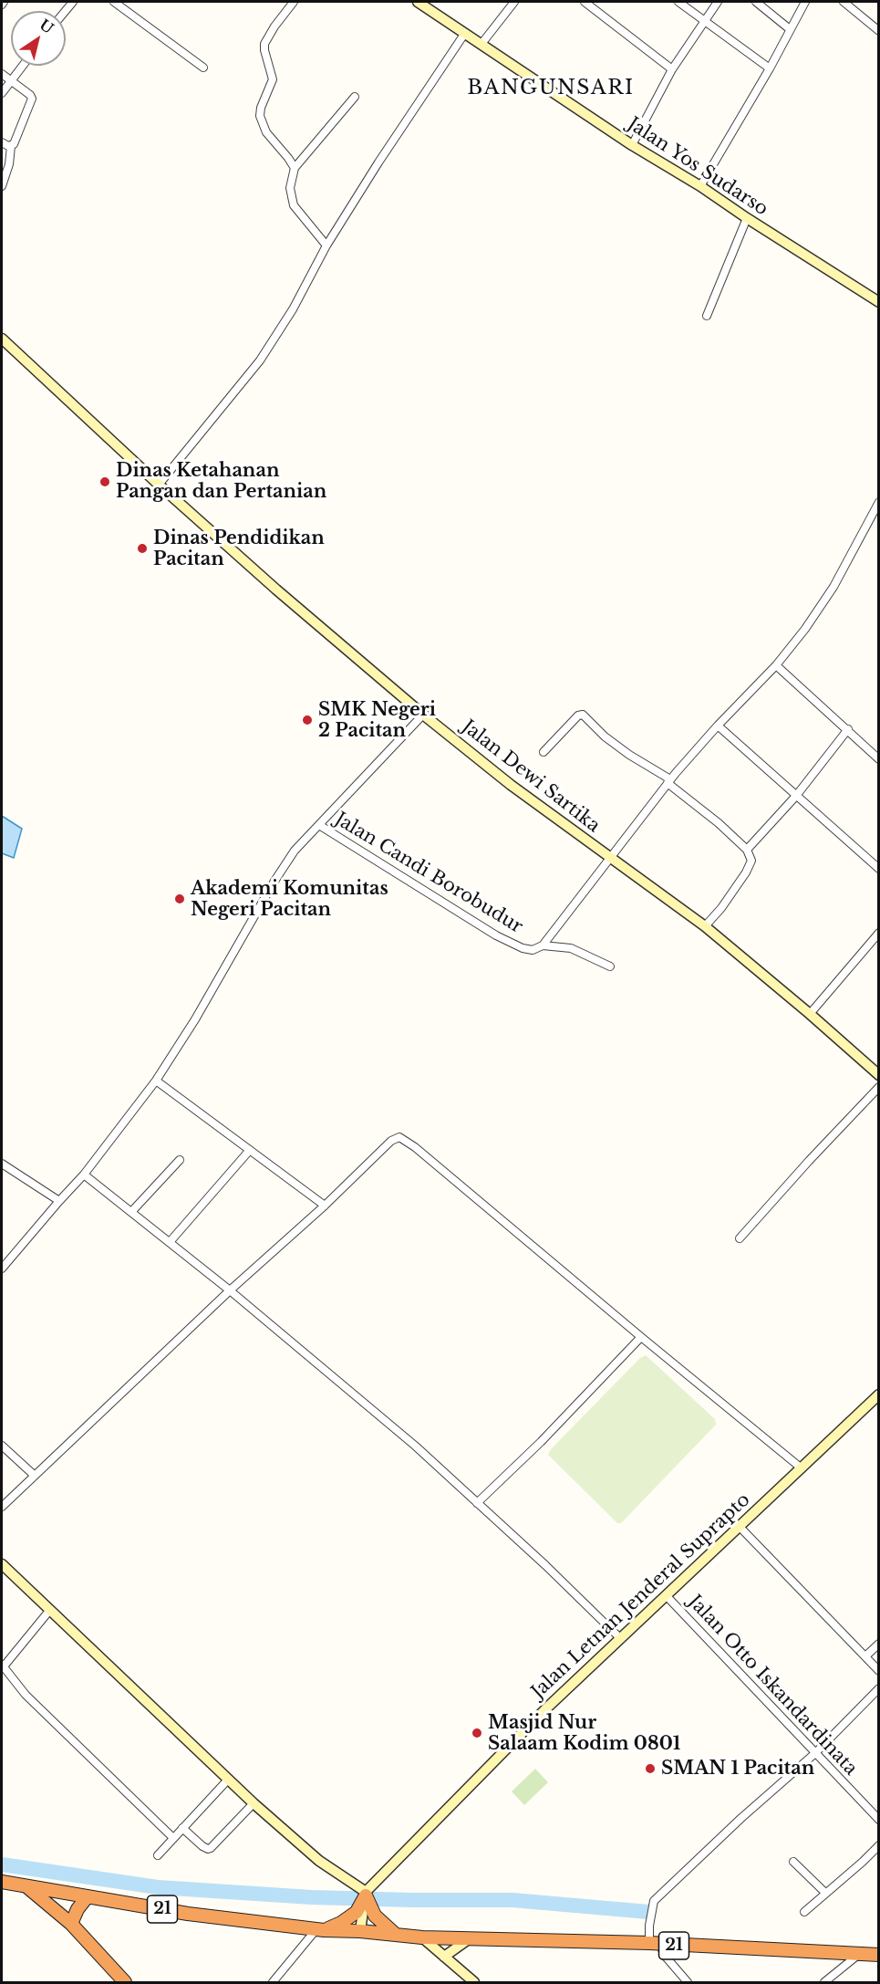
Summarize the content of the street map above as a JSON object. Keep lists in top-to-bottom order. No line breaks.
{"streets":{"highway":["21"],"street":["Jalan Yos Sudarso","Jalan Dewi Sartika","Jalan Candi Borobudur","Jalan Letnan Jenderal Suprapto","Jalan Otto Iskandardinata"]},"crossings":[["Jalan Letnan Jenderal Suprapto","Jalan Otto Iskandardinata"]],"districts":["BANGUNSARI"],"places":["Dinas Ketahanan Pangan dan Pertanian","Dinas Pendidikan Pacitan","SMK Negeri 2 Pacitan","Akademi Komunitas Negeri Pacitan","Masjid Nur Salaam Kodim 0801","SMAN 1 Pacitan"],"north":"top right"}
